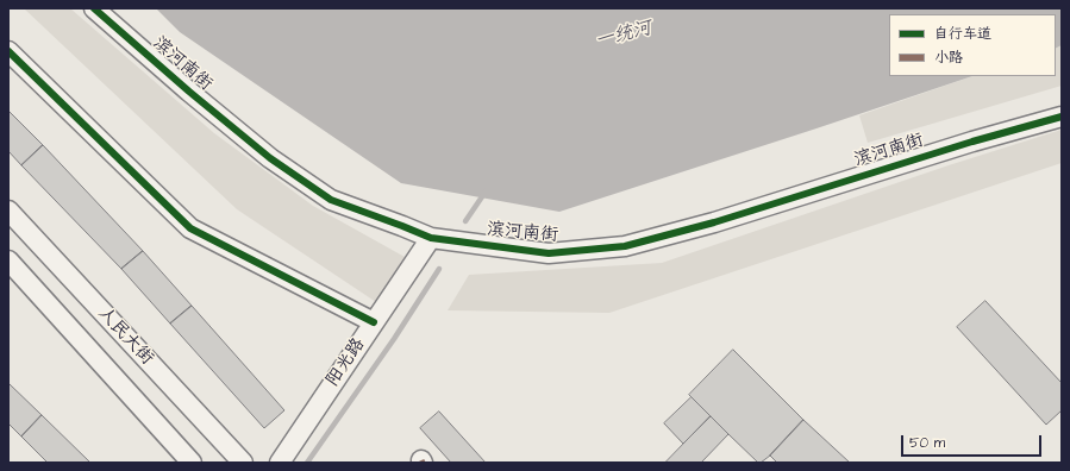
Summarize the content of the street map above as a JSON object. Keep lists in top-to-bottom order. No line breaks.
{"streets":{"street":["滨河南街","人民大街","阳光路"]},"crossings":[["滨河南街","阳光路"]],"water":["一统河"],"legend":["自行车道","小路"],"scale_bar":"50 m"}
